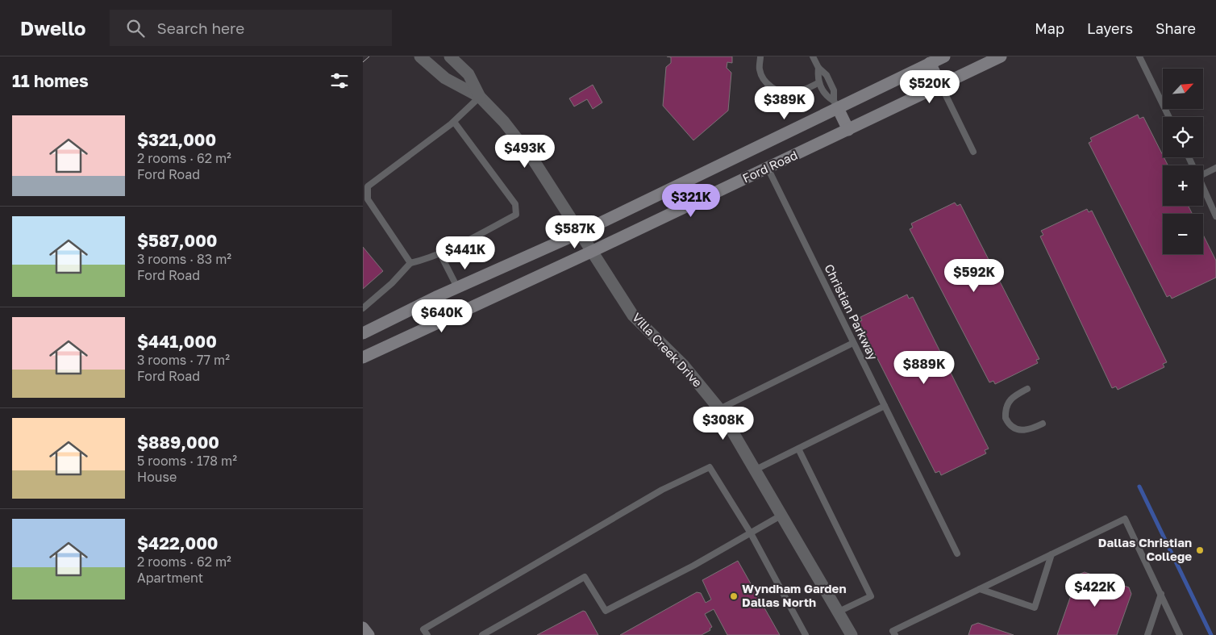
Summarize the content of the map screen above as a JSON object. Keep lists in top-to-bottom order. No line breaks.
{"streets":{"street":["Ford Road","Villa Creek Drive"],"lane":["Christian Parkway"]},"crossings":[["Ford Road","Christian Parkway"],["Ford Road","Villa Creek Drive"]],"places":["Dallas Christian College","Wyndham Garden Dallas North"],"north":"top right","page":{"header":"Dwello","search":"Search here","nav":["Map","Layers","Share"],"heading":"11 homes","map_buttons":["+","−"],"price":["$520K","$389K","$493K","$321K","$587K","$441K","$592K","$640K","$889K","$308K","$422K"],"list":[{"name":"$321,000","note":"2 rooms · 62 m² · Ford Road"},{"name":"$587,000","note":"3 rooms · 83 m² · Ford Road"},{"name":"$441,000","note":"3 rooms · 77 m² · Ford Road"},{"name":"$889,000","note":"5 rooms · 178 m² · House"},{"name":"$422,000","note":"2 rooms · 62 m² · Apartment"}]}}
